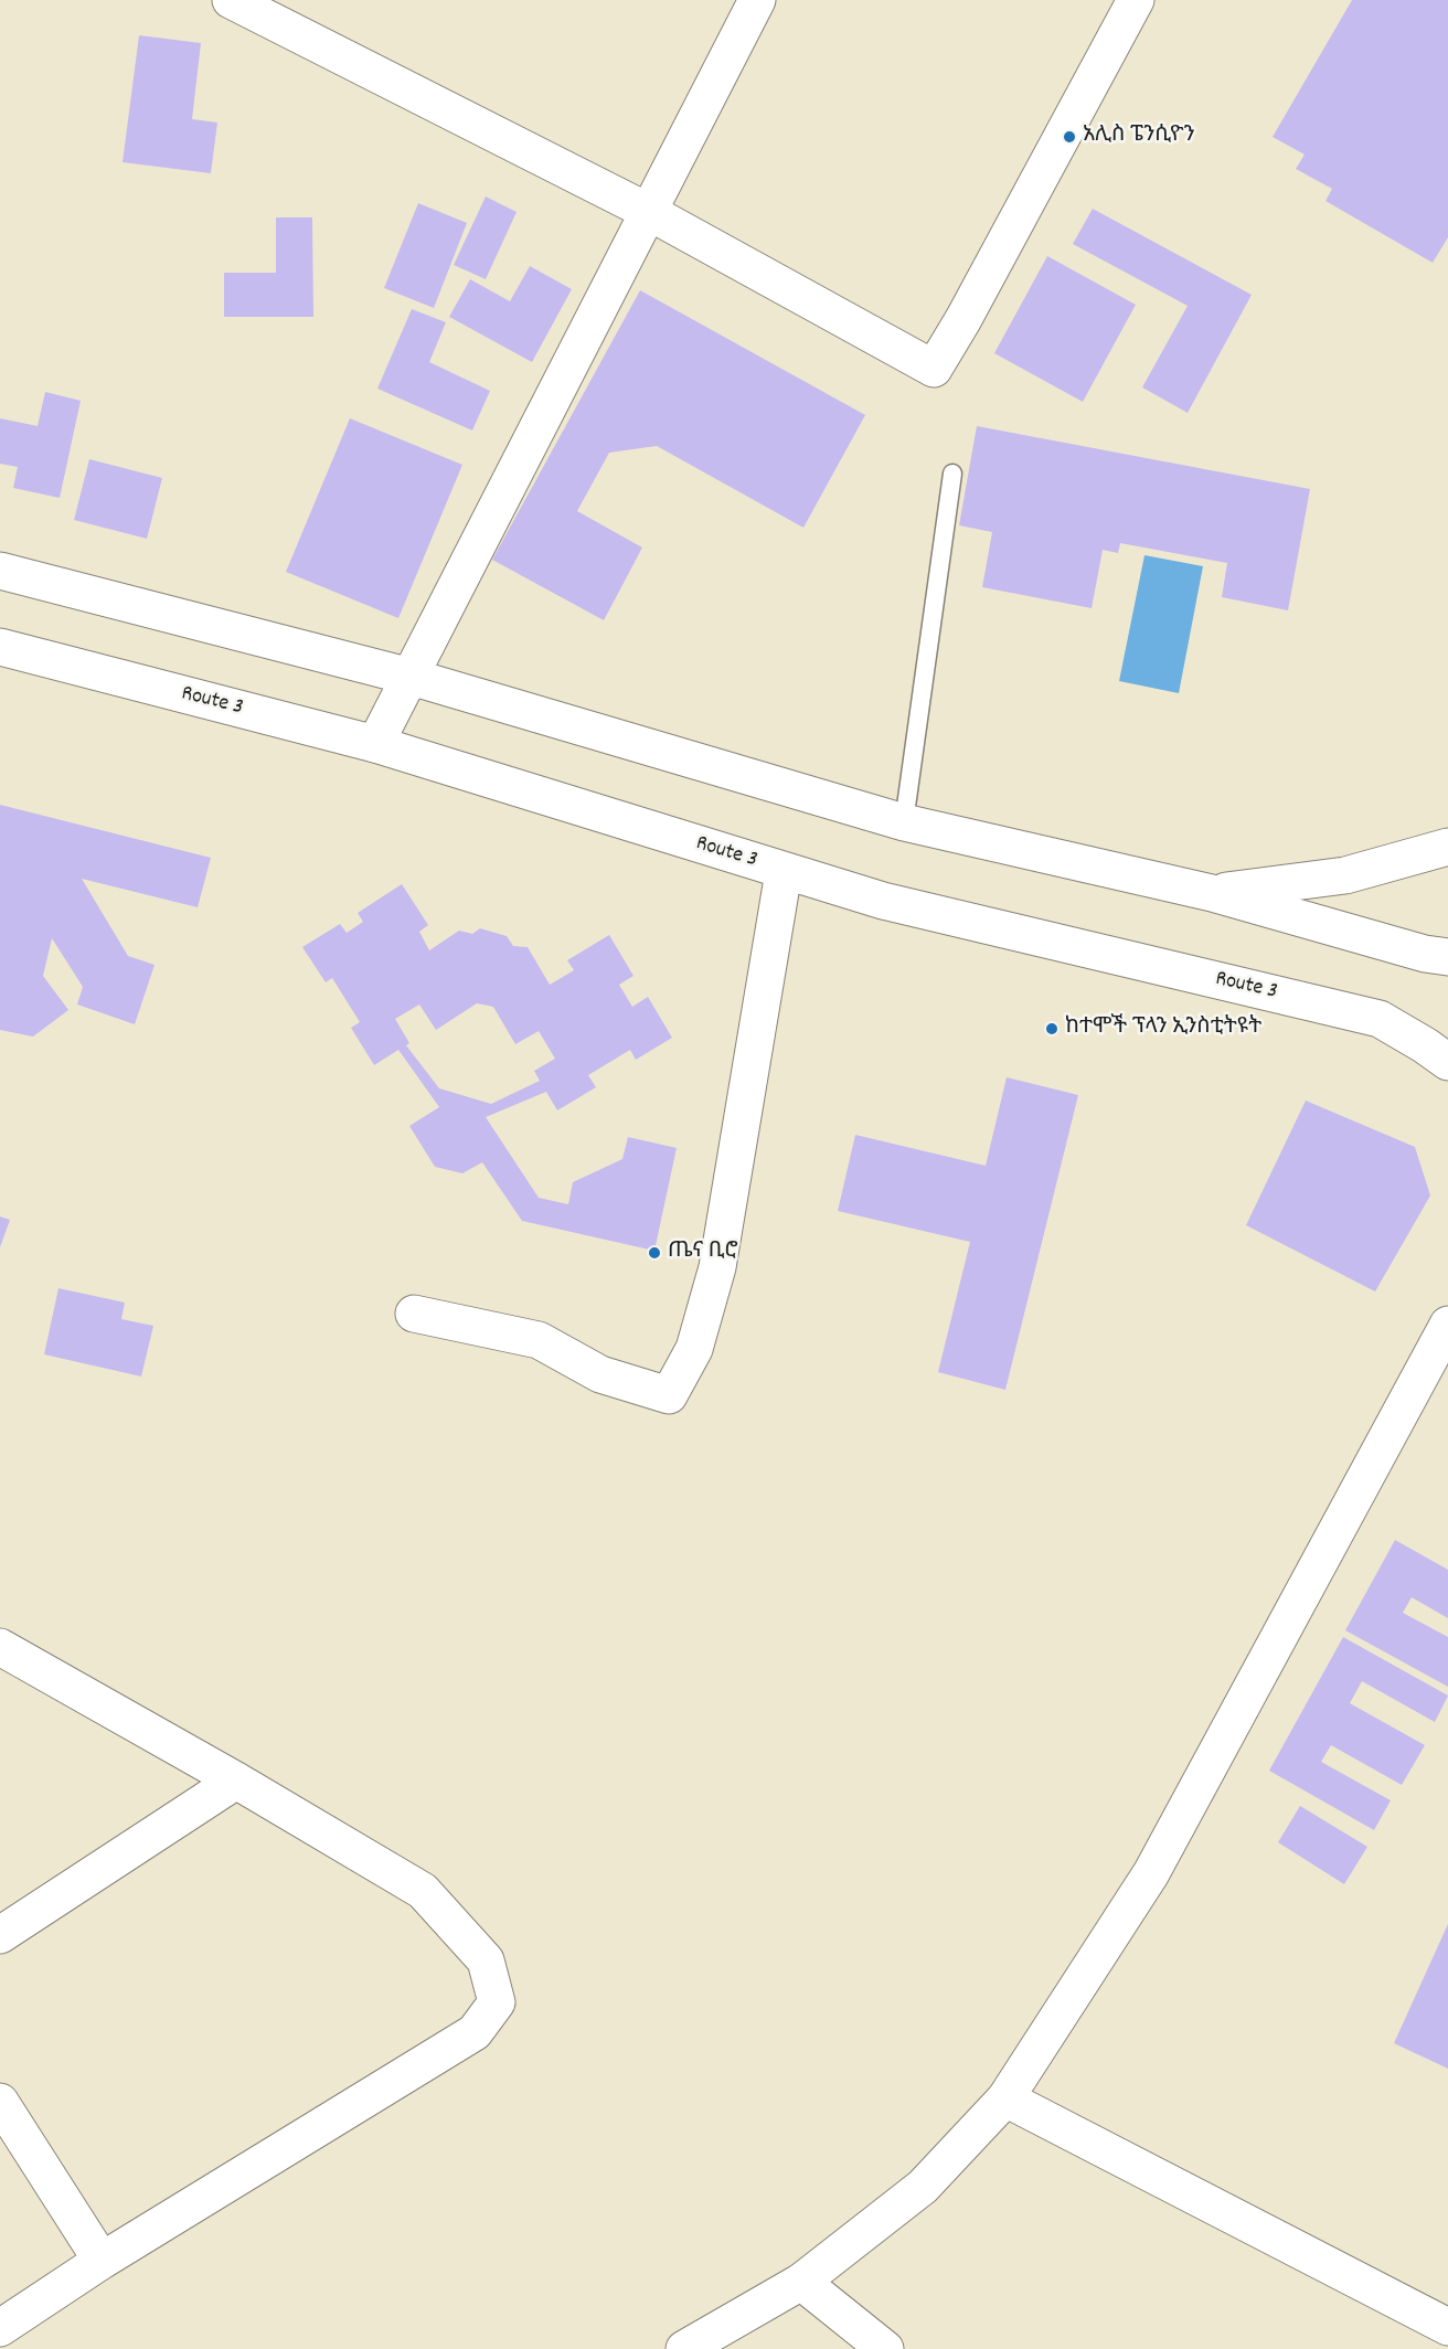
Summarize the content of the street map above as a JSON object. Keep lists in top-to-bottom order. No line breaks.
{"streets":{"street":["Route 3"]},"places":["አሊስ ፔንሲዮን","ከተሞች ፕላን ኢንስቲትዩት","ጤና ቢሮ"]}
